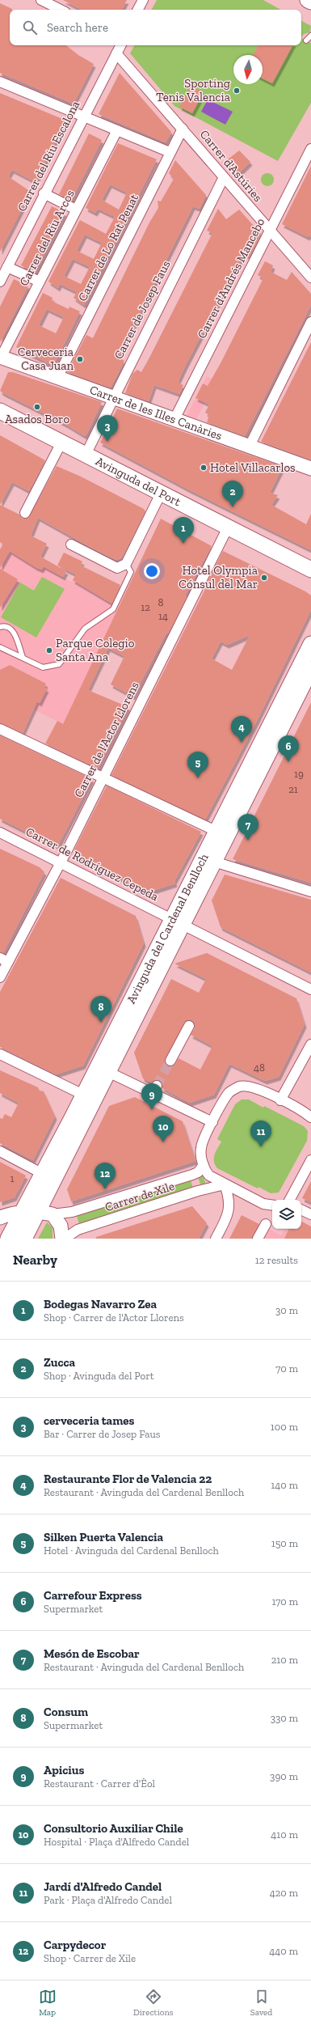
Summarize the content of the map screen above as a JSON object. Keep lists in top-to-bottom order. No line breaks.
{"streets":{"main road":["Avinguda del Port","Avinguda del Cardenal Benlloch"],"street":["Carrer del Riu Escalona","Carrer d'Astúries","Carrer del Riu Arcos","Carrer de Lo Rat Penat","Carrer d'Andrés Mancebo","Carrer de Josep Faus","Carrer de les Illes Canàries","Carrer de l'Actor Llorens","Carrer de Rodríguez Cepeda","Carrer de Xile"]},"crossings":[["Carrer del Riu Escalona","Carrer d'Astúries"],["Carrer d'Astúries","Carrer de Lo Rat Penat"],["Carrer d'Astúries","Carrer d'Andrés Mancebo"],["Carrer d'Astúries","Carrer de Josep Faus"],["Carrer del Riu Arcos","Carrer de les Illes Canàries"],["Carrer de Lo Rat Penat","Carrer de les Illes Canàries"],["Carrer d'Andrés Mancebo","Carrer de les Illes Canàries"],["Carrer de Josep Faus","Carrer de les Illes Canàries"],["Carrer de Josep Faus","Avinguda del Port"],["Avinguda del Port","Carrer de l'Actor Llorens"],["Carrer de l'Actor Llorens","Carrer de Rodríguez Cepeda"],["Carrer de Rodríguez Cepeda","Avinguda del Cardenal Benlloch"]],"places":["Sporting Tenis Valencia","Cerveceria Casa Juan","Asados Boro","Hotel Villacarlos","Hotel Olympia Cónsul del Mar","Parque Colegio Santa Ana"],"house_numbers":["8","12","14","19","21","48","1"],"north":"bottom","page":{"search":"Search here","pins":["3","2","1","4","6","5","7","8","9","10","11","12"],"heading":["Nearby","12 results"],"list":[{"mark":"1","name":"Bodegas Navarro Zea","note":"Shop · Carrer de l'Actor Llorens","value":"30 m"},{"mark":"2","name":"Zucca","note":"Shop · Avinguda del Port","value":"70 m"},{"mark":"3","name":"cerveceria tames","note":"Bar · Carrer de Josep Faus","value":"100 m"},{"mark":"4","name":"Restaurante Flor de Valencia 22","note":"Restaurant · Avinguda del Cardenal Benlloch","value":"140 m"},{"mark":"5","name":"Silken Puerta Valencia","note":"Hotel · Avinguda del Cardenal Benlloch","value":"150 m"},{"mark":"6","name":"Carrefour Express","note":"Supermarket","value":"170 m"},{"mark":"7","name":"Mesón de Escobar","note":"Restaurant · Avinguda del Cardenal Benlloch","value":"210 m"},{"mark":"8","name":"Consum","note":"Supermarket","value":"330 m"},{"mark":"9","name":"Apicius","note":"Restaurant · Carrer d'Èol","value":"390 m"},{"mark":"10","name":"Consultorio Auxiliar Chile","note":"Hospital · Plaça d'Alfredo Candel","value":"410 m"},{"mark":"11","name":"Jardí d'Alfredo Candel","note":"Park · Plaça d'Alfredo Candel","value":"420 m"},{"mark":"12","name":"Carpydecor","note":"Shop · Carrer de Xile","value":"440 m"}],"nav":["Map","Directions","Saved"]}}
